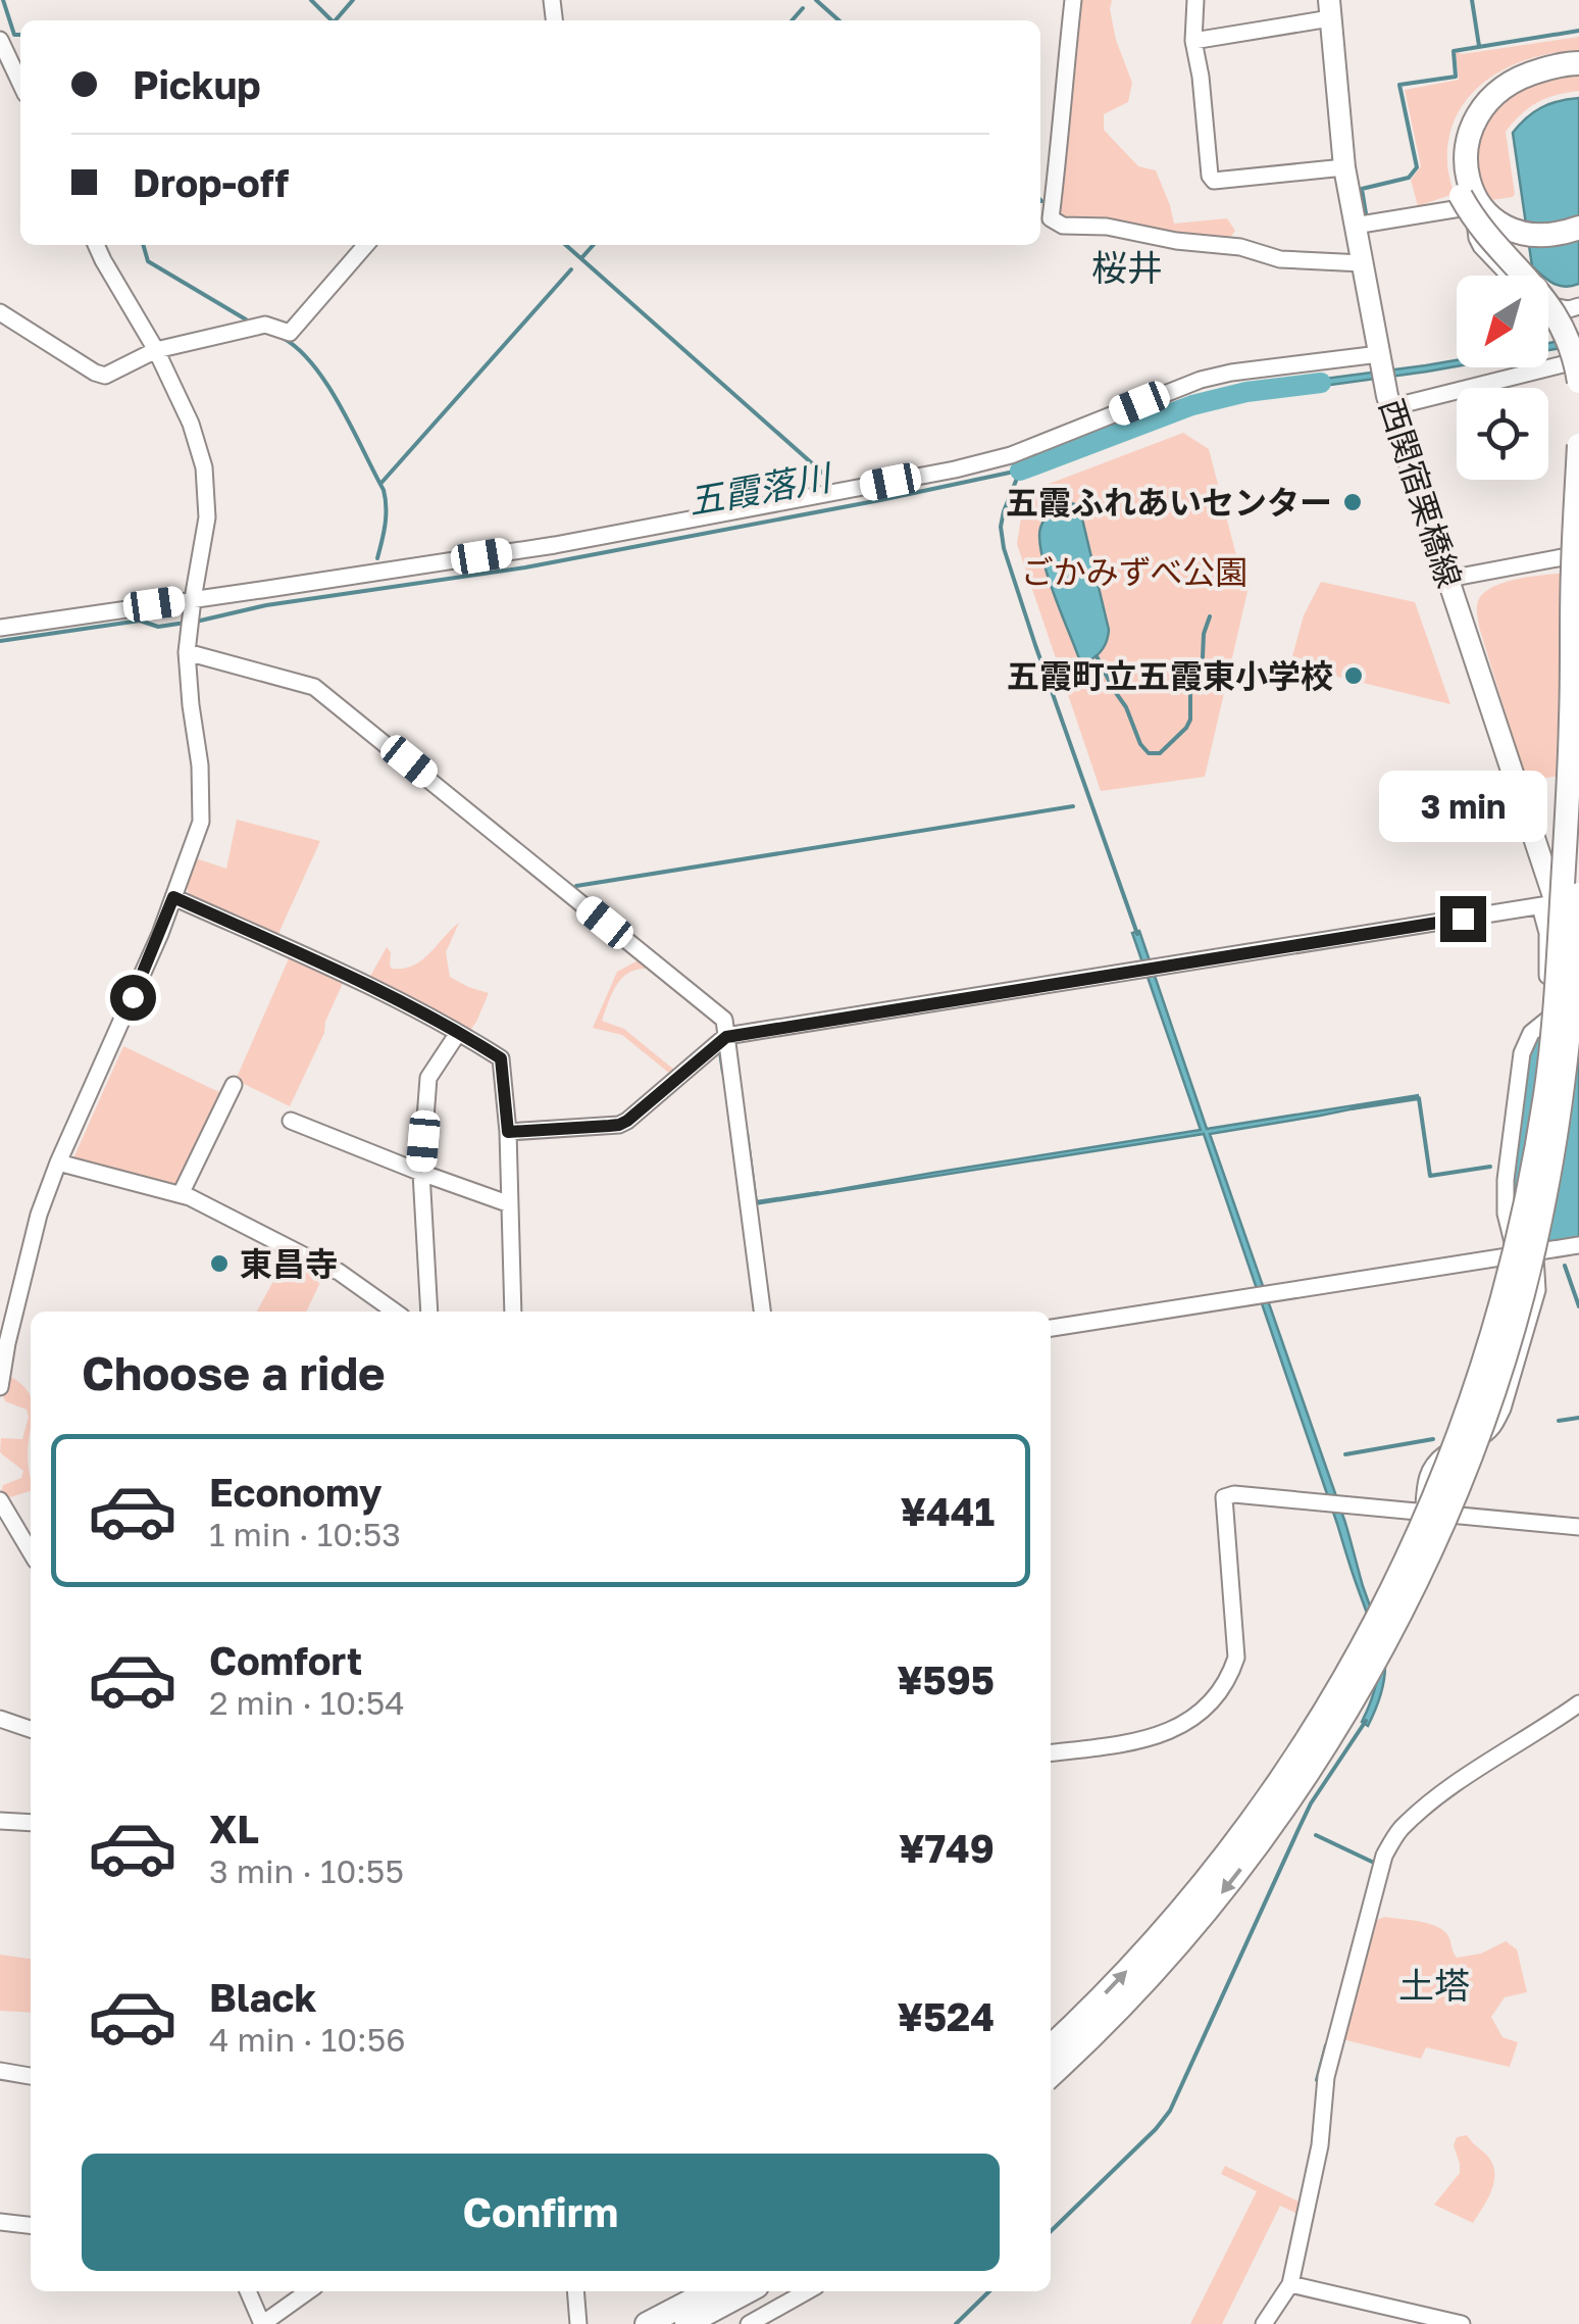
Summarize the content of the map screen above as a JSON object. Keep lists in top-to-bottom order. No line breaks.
{"streets":{"main road":["西関宿栗橋線"]},"districts":["桜井","土塔"],"water":["五霞落川"],"parks":["ごかみずべ公園"],"places":["五霞ふれあいセンター","五霞町立五霞東小学校","東昌寺"],"north":"bottom left","page":{"banner":["Pickup","Drop-off"],"bubble":"3 min","heading":"Choose a ride","list":[{"name":"Economy","note":"1 min · 10:53","value":"¥441"},{"name":"Comfort","note":"2 min · 10:54","value":"¥595"},{"name":"XL","note":"3 min · 10:55","value":"¥749"},{"name":"Black","note":"4 min · 10:56","value":"¥524"}],"buttons":"Confirm"}}
